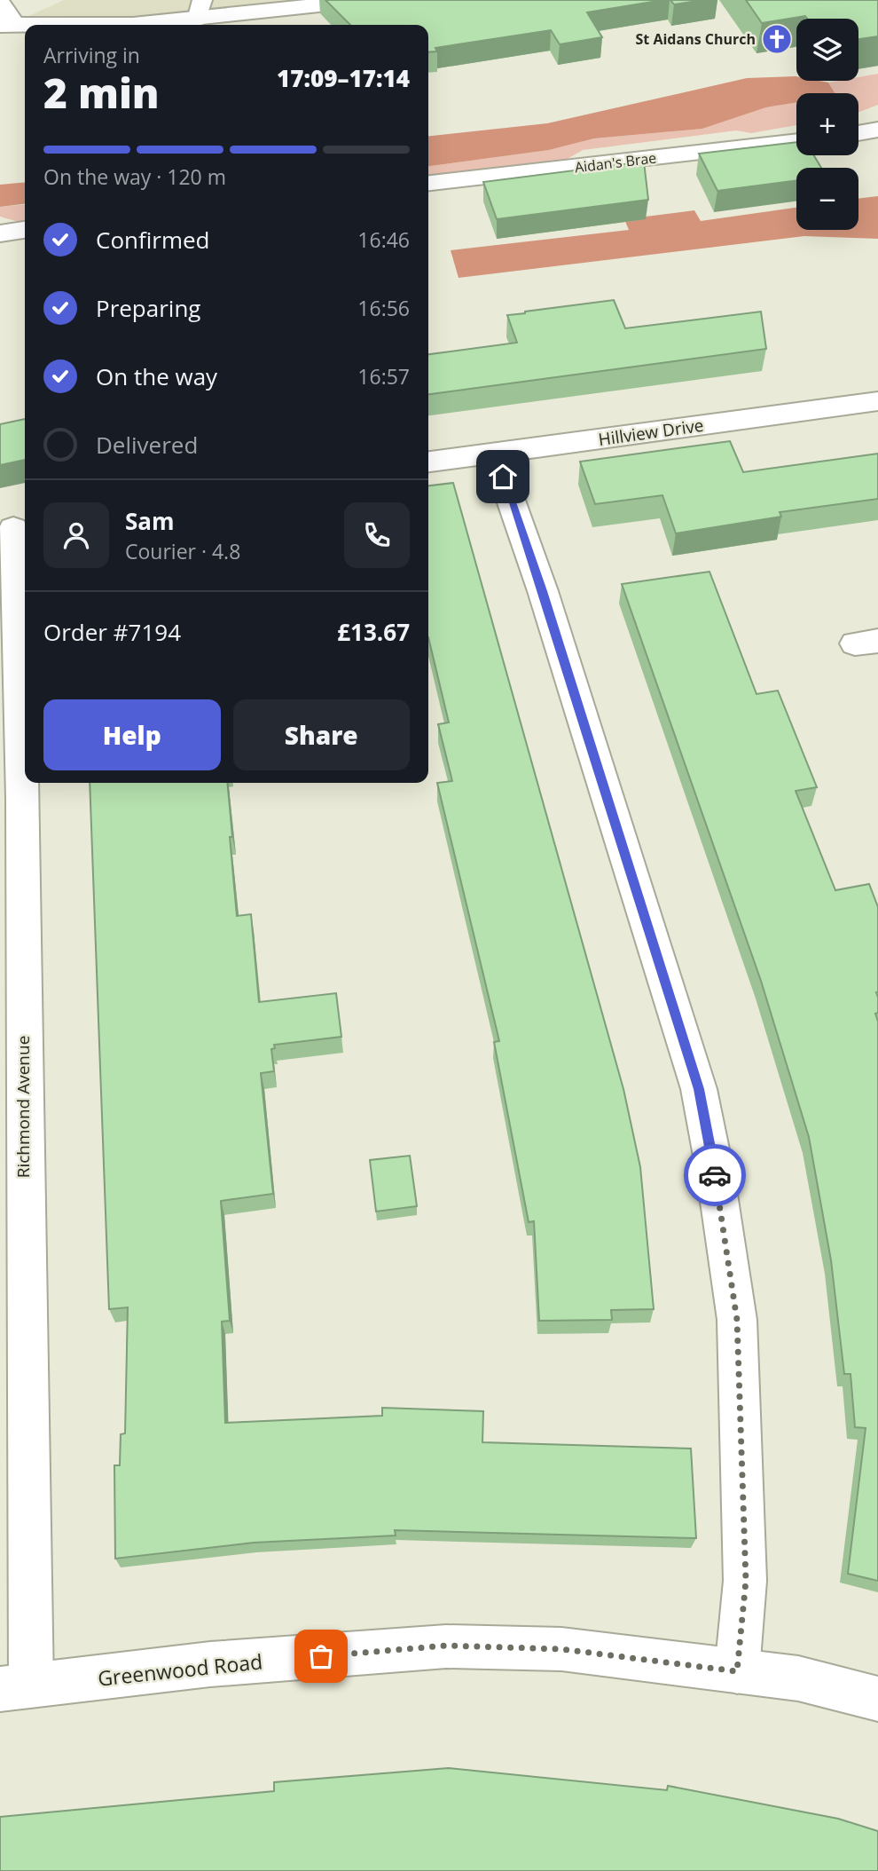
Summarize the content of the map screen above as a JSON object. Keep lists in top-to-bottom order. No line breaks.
{"streets":{"street":["Aidan's Brae","Hillview Drive","Richmond Avenue","Greenwood Road"]},"crossings":[["Richmond Avenue","Greenwood Road"]],"places":{"church":["St Aidans Church"]},"page":{"map_buttons":["+","−"],"heading":["2 min","Arriving in","17:09–17:14"],"panel":["Sam","Courier · 4.8","Order #7194","£13.67"],"bar":"On the way · 120 m","list":[["Confirmed","16:46"],["Preparing","16:56"],["On the way","16:57"],"Delivered"],"buttons":["Help","Share"]}}
